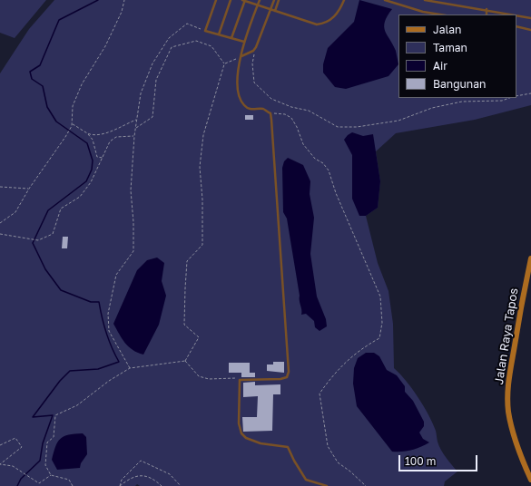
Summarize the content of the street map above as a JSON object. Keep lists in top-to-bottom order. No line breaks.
{"streets":{"main road":["Jalan Raya Tapos"]},"legend":["Jalan","Taman","Air","Bangunan"],"scale_bar":"100 m"}
